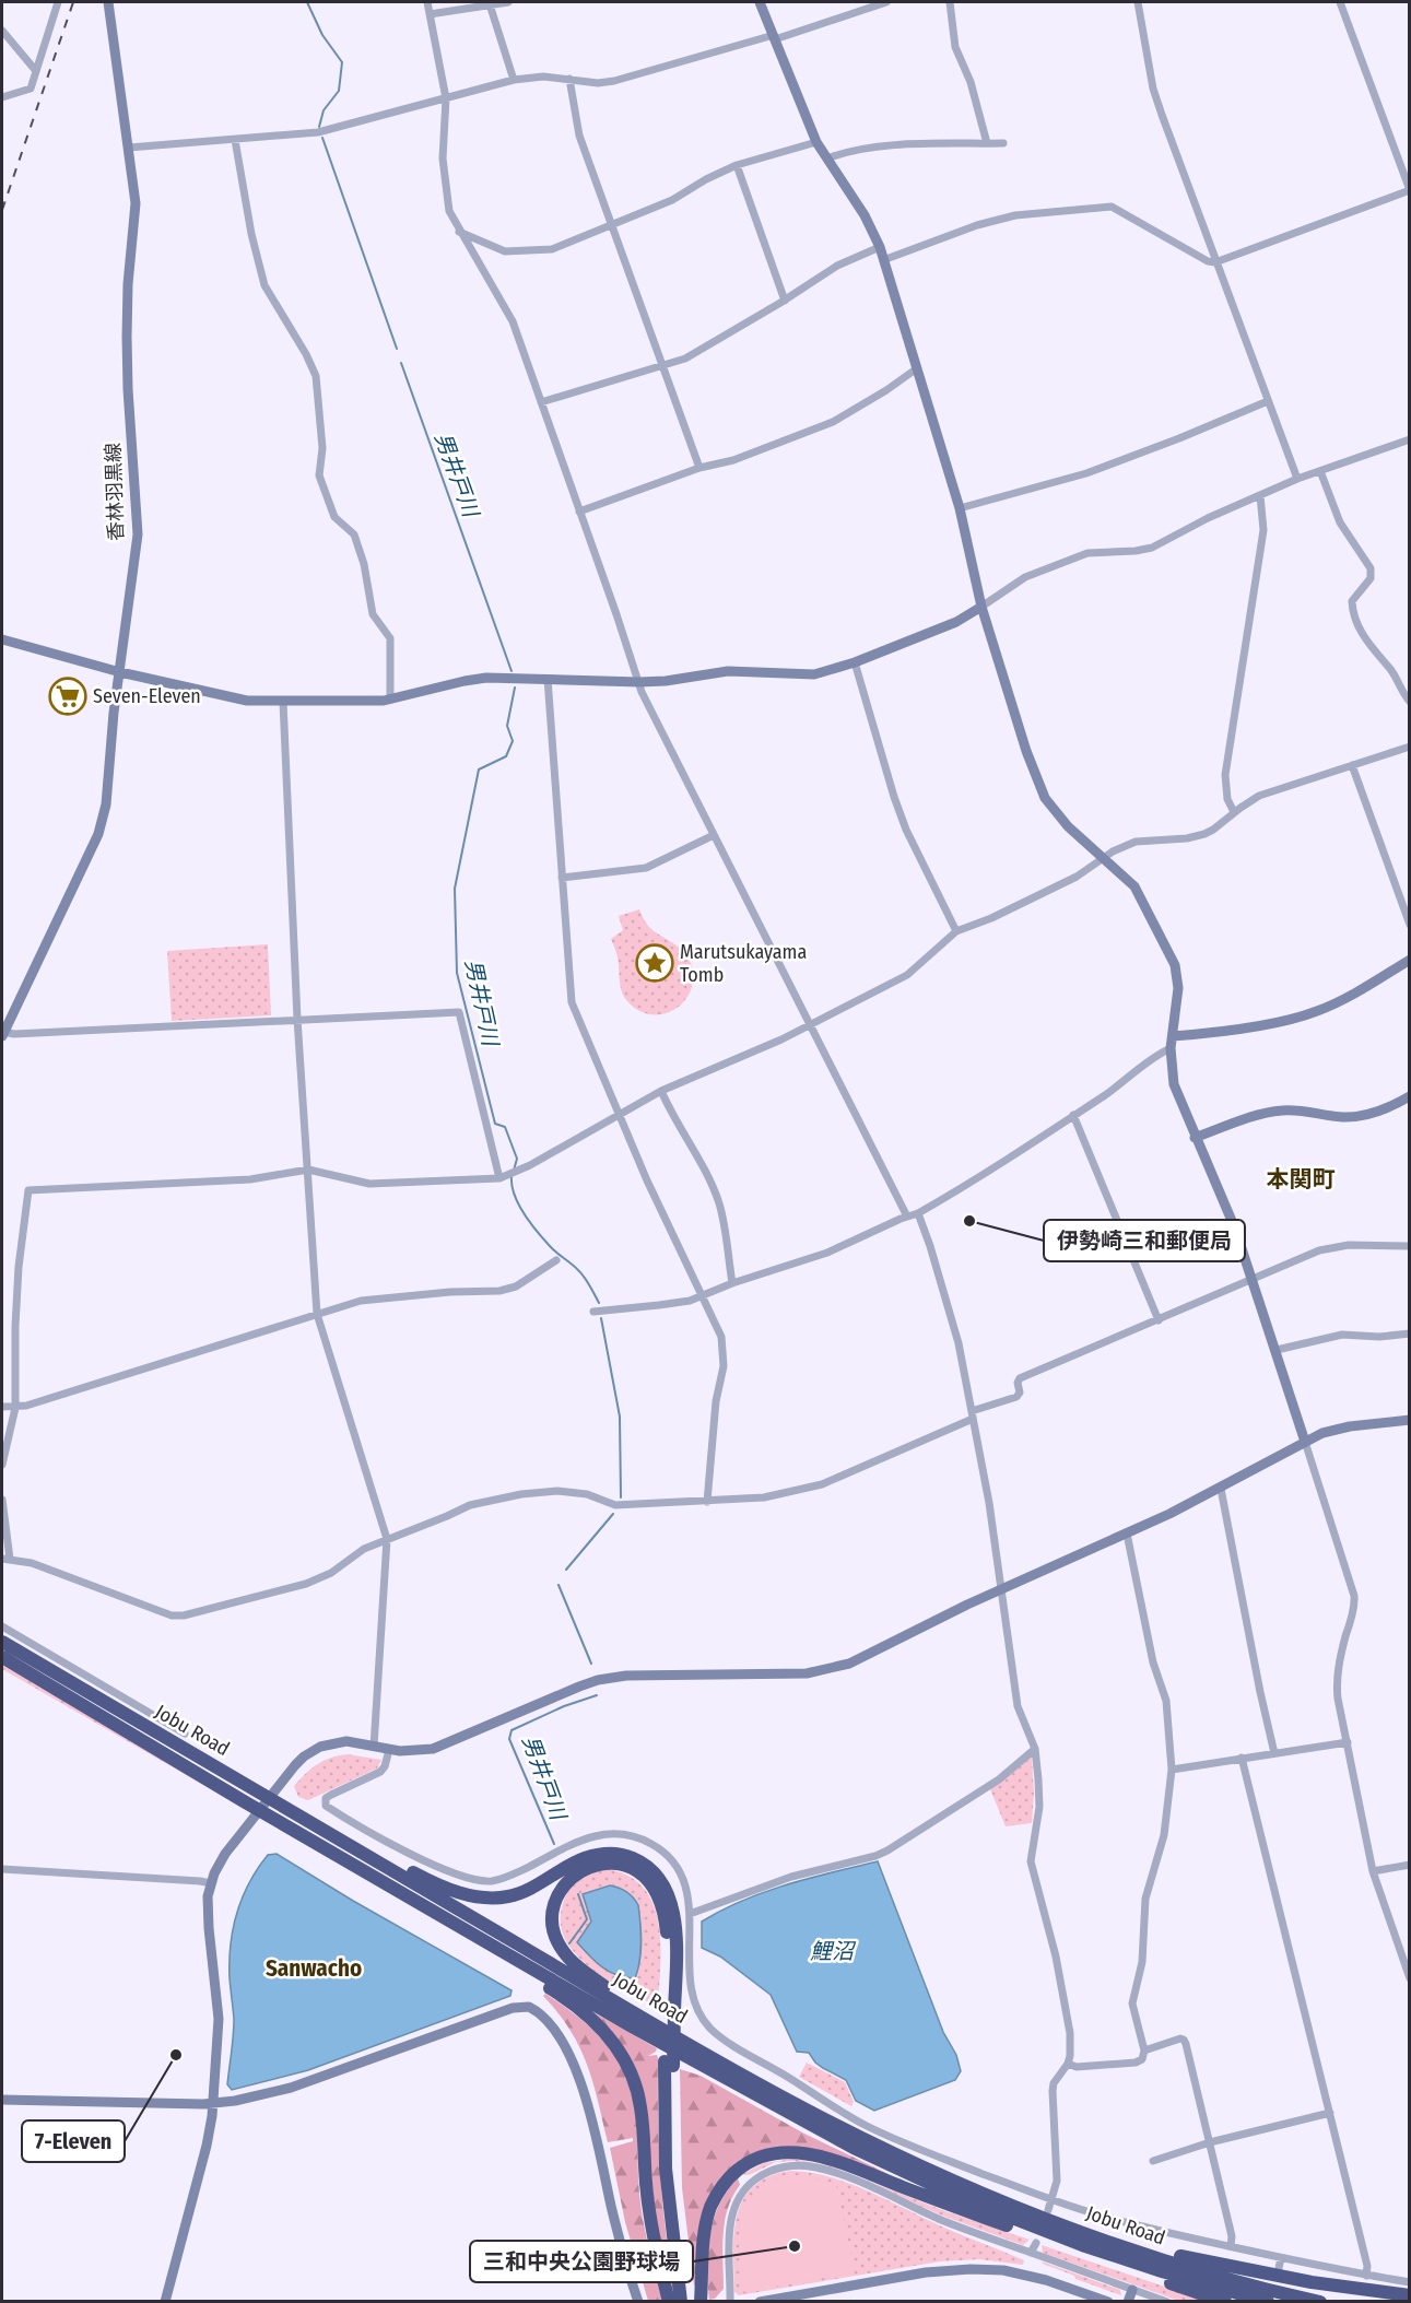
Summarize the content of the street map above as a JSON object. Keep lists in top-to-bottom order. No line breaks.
{"streets":{"highway":["Jobu Road"],"street":["香林羽黒線"]},"districts":["本関町","Sanwacho"],"water":["男井戸川","鯉沼"],"places":{"supermarket":["Seven-Eleven"],"place":["Marutsukayama Tomb"],"other":["伊勢崎三和郵便局","7-Eleven","三和中央公園野球場"]}}
